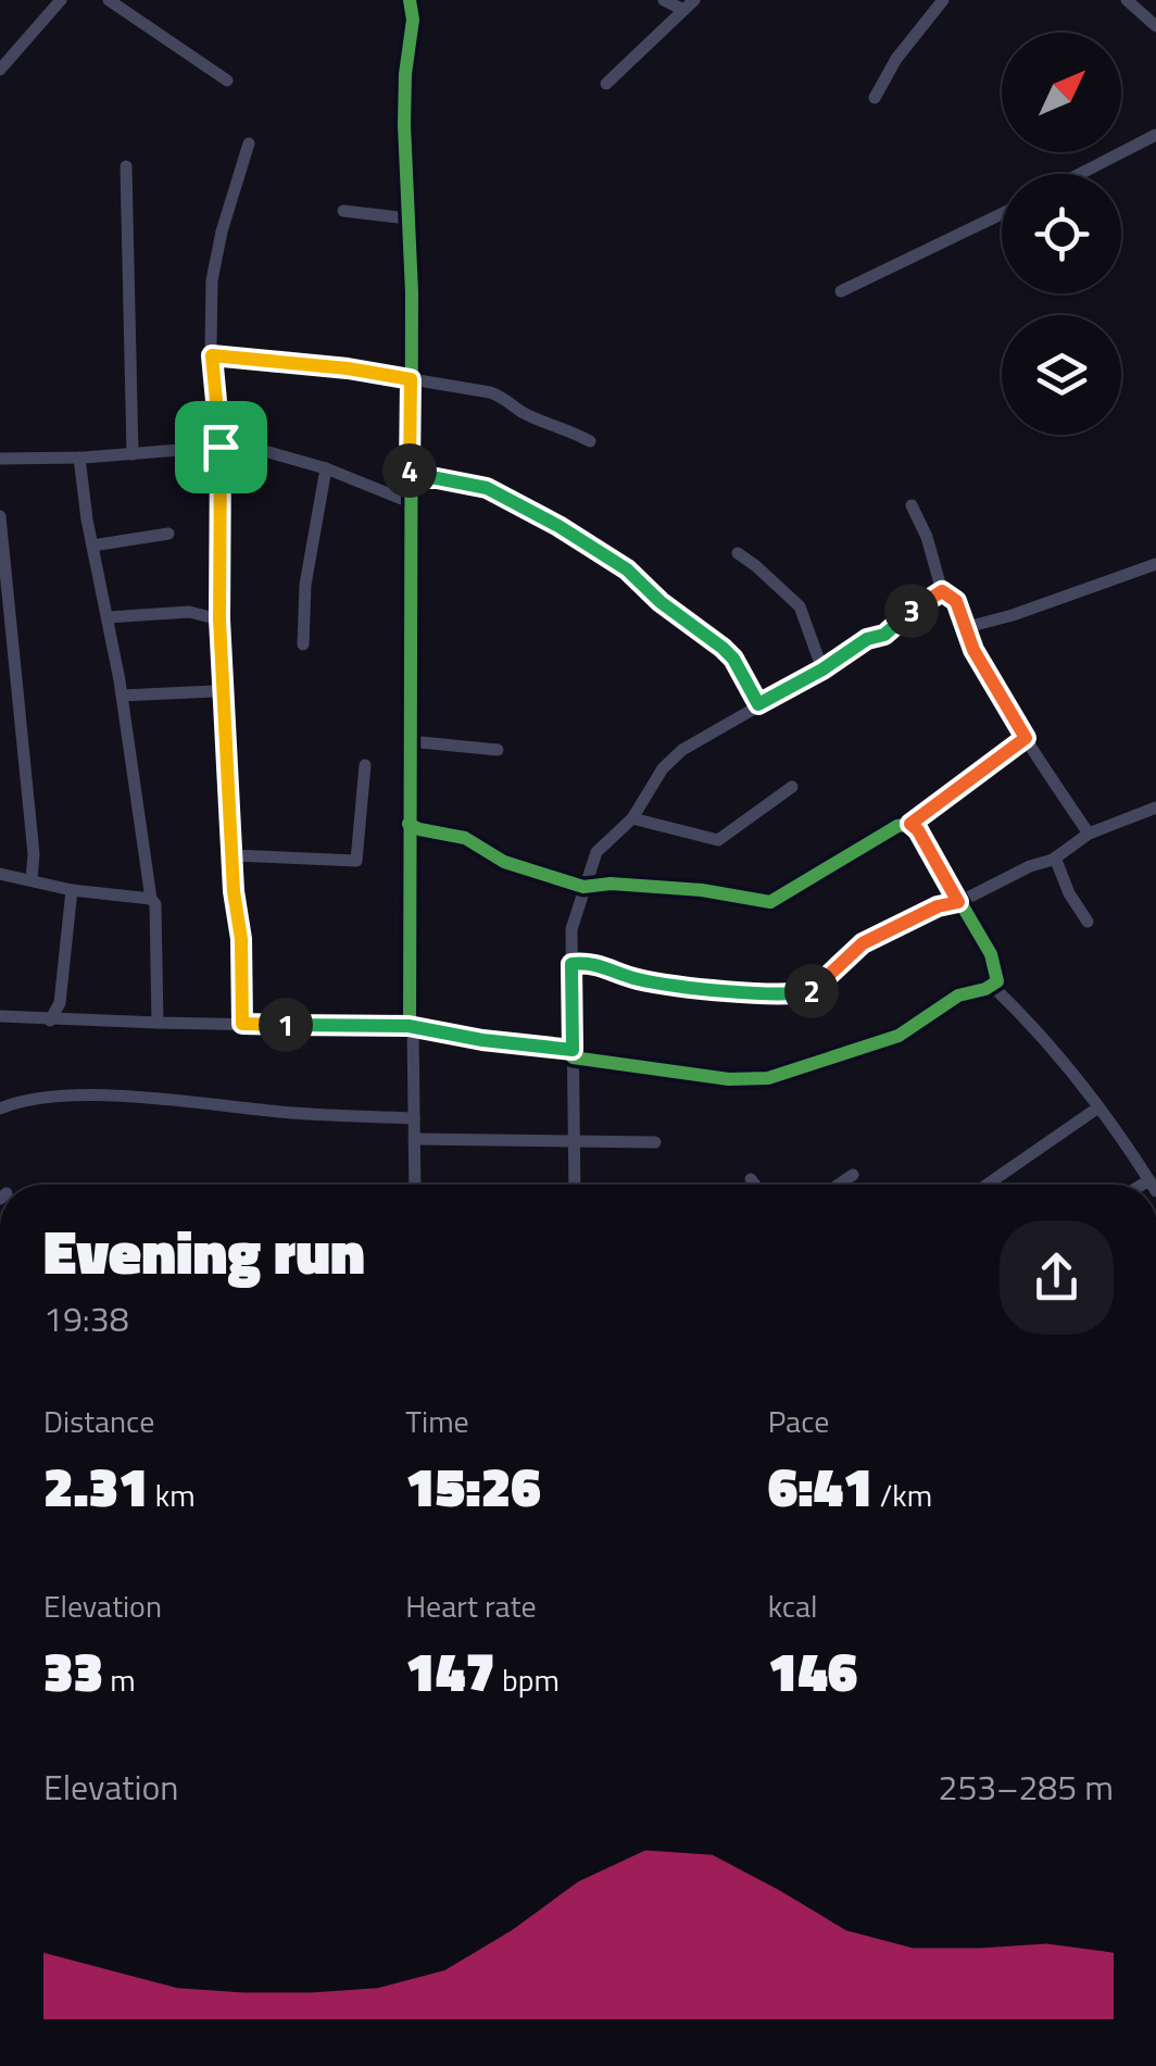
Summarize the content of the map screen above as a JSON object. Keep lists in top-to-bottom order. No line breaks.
{"north":"top right","page":{"pins":["4","3","2","1"],"heading":["Evening run","19:38"],"stats":[["Distance","2.31 km"],["Time","15:26"],["Pace","6:41 /km"],["Elevation","33 m"],["Heart rate","147 bpm"],["kcal","146"]],"chart":["Elevation","253–285 m"]}}
